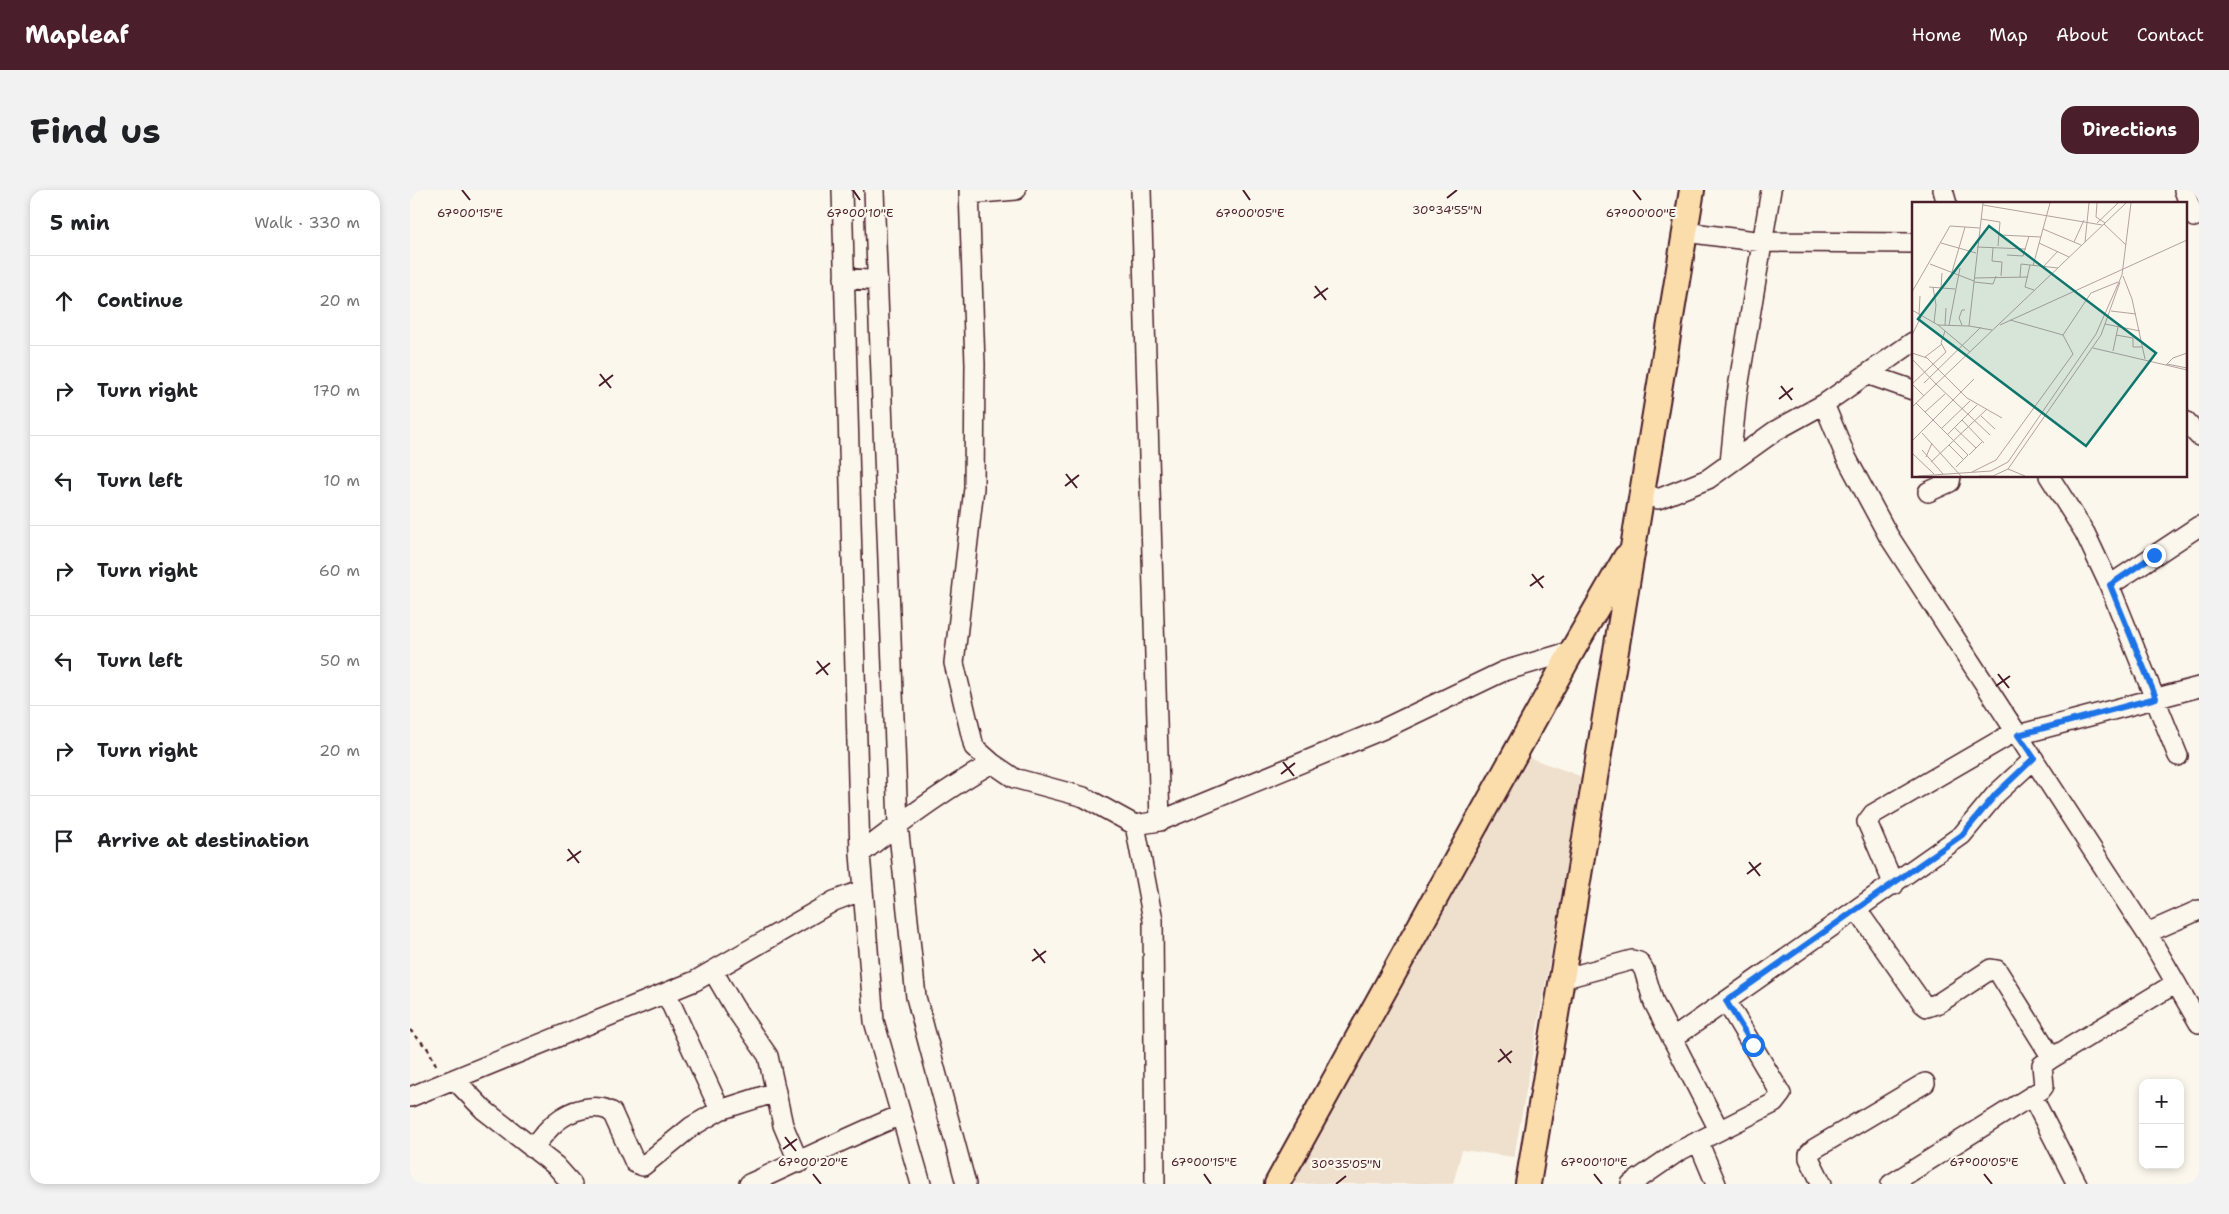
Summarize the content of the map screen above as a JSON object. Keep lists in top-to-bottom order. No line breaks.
{"page":{"header":"Mapleaf","nav":["Home","Map","About","Contact"],"buttons":"Directions","title":"Find us","heading":["5 min","Walk · 330 m"],"list":[["Continue","20 m"],["Turn right","170 m"],["Turn left","10 m"],["Turn right","60 m"],["Turn left","50 m"],["Turn right","20 m"],"Arrive at destination"],"map_buttons":["+","−"]},"coordinates":["30°34'55\"N","67°00'15\"E","67°00'10\"E","67°00'05\"E","67°00'00\"E","67°00'20\"E","30°35'05\"N"]}
